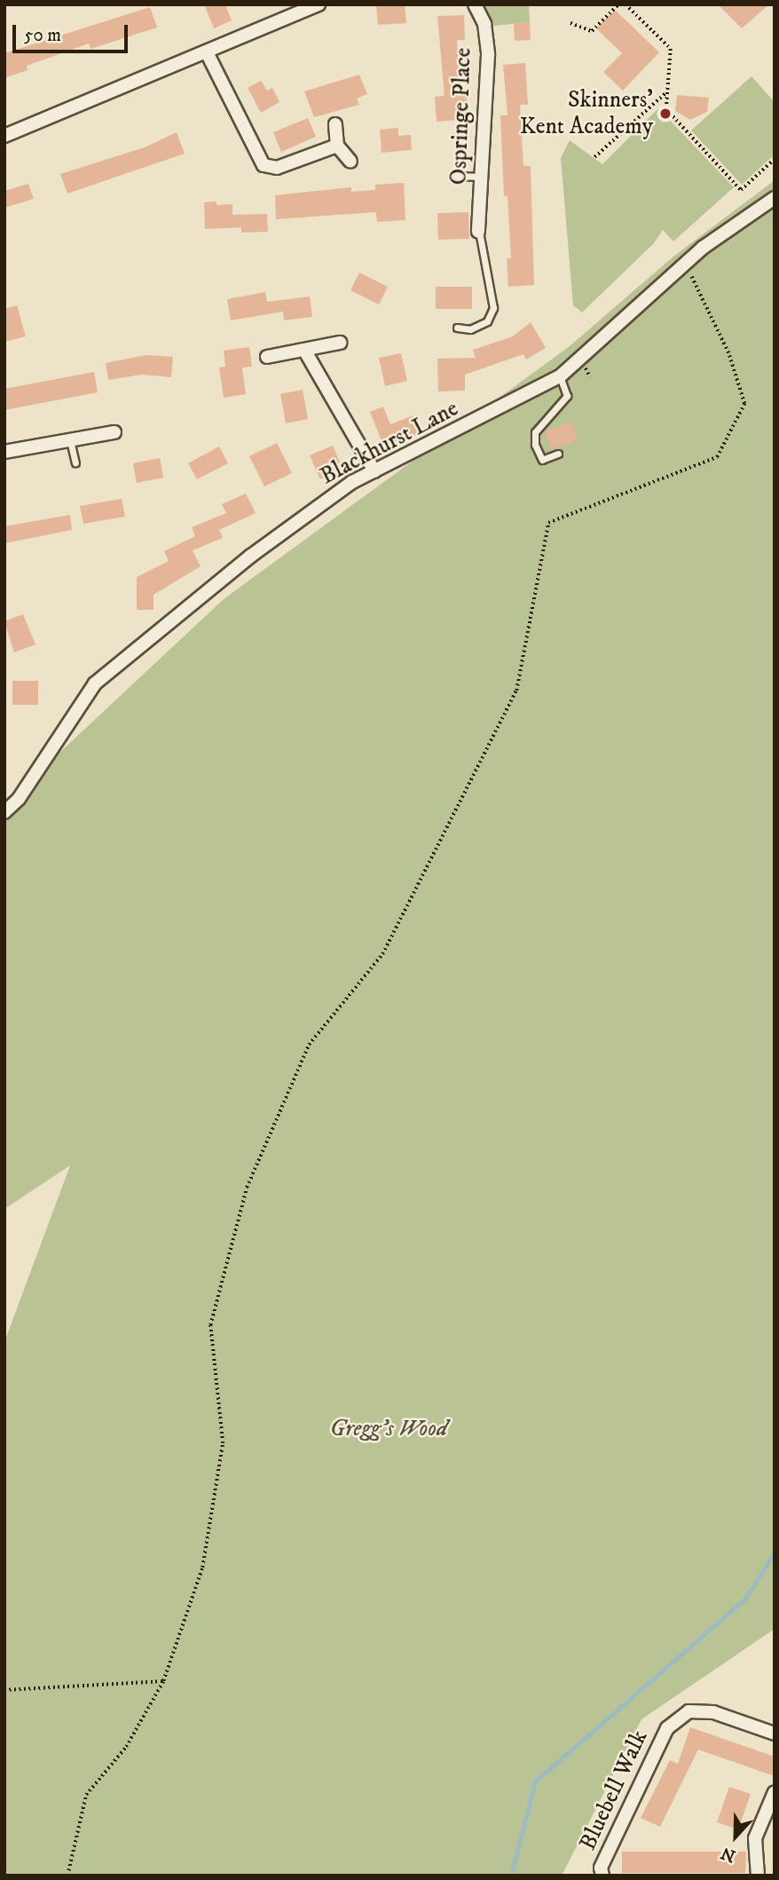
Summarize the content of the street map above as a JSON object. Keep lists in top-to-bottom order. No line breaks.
{"streets":{"street":["Ospringe Place","Blackhurst Lane","Bluebell Walk"]},"parks":["Gregg's Wood"],"places":["Skinners' Kent Academy"],"scale_bar":"50 m","north":"bottom"}
